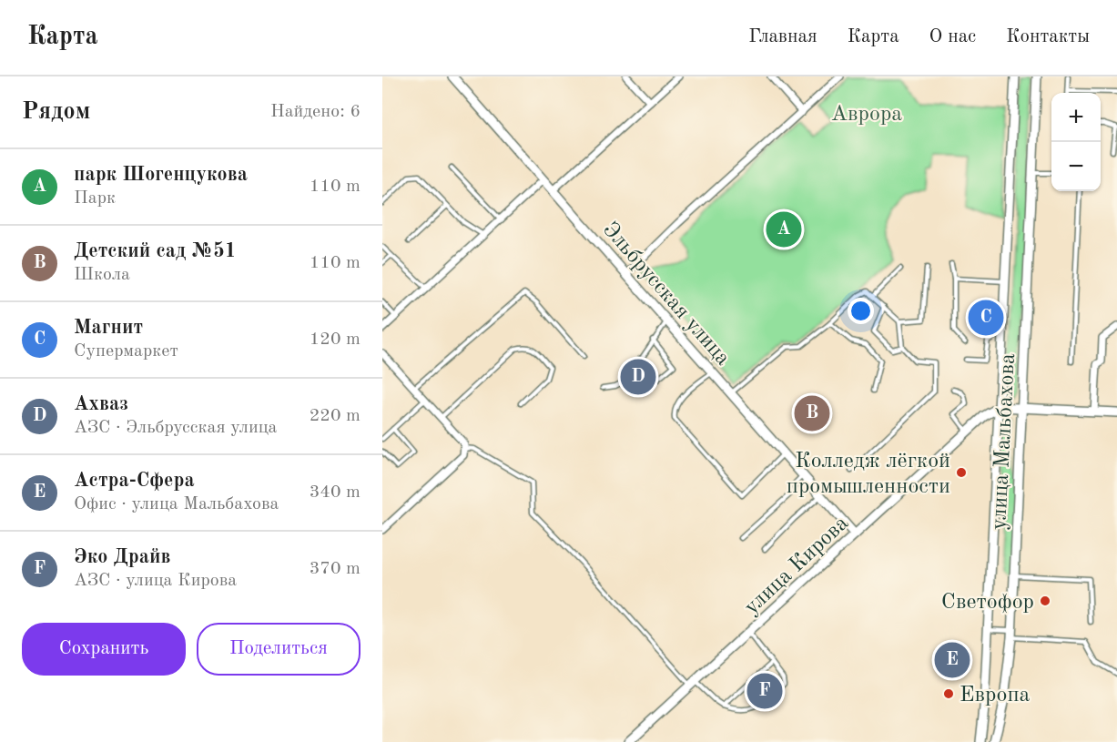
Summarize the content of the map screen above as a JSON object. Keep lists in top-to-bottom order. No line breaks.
{"streets":{"main road":["Эльбрусская улица","улица Мальбахова","улица Кирова"]},"crossings":[["Эльбрусская улица","улица Кирова"],["улица Мальбахова","улица Кирова"]],"parks":["Аврора"],"places":["Колледж лёгкой промышленности","Светофор","Европа"],"page":{"header":"Карта","nav":["Главная","Карта","О нас","Контакты"],"heading":["Рядом","Найдено: 6"],"map_buttons":["+","−"],"list":[{"mark":"A","name":"парк Шогенцукова","note":"Парк","value":"110 m"},{"mark":"B","name":"Детский сад №51","note":"Школа","value":"110 m"},{"mark":"C","name":"Магнит","note":"Супермаркет","value":"120 m"},{"mark":"D","name":"Ахваз","note":"АЗС · Эльбрусская улица","value":"220 m"},{"mark":"E","name":"Астра-Сфера","note":"Офис · улица Мальбахова","value":"340 m"},{"mark":"F","name":"Эко Драйв","note":"АЗС · улица Кирова","value":"370 m"}],"pins":["A","C","D","B","E","F"],"buttons":["Сохранить","Поделиться"]}}
